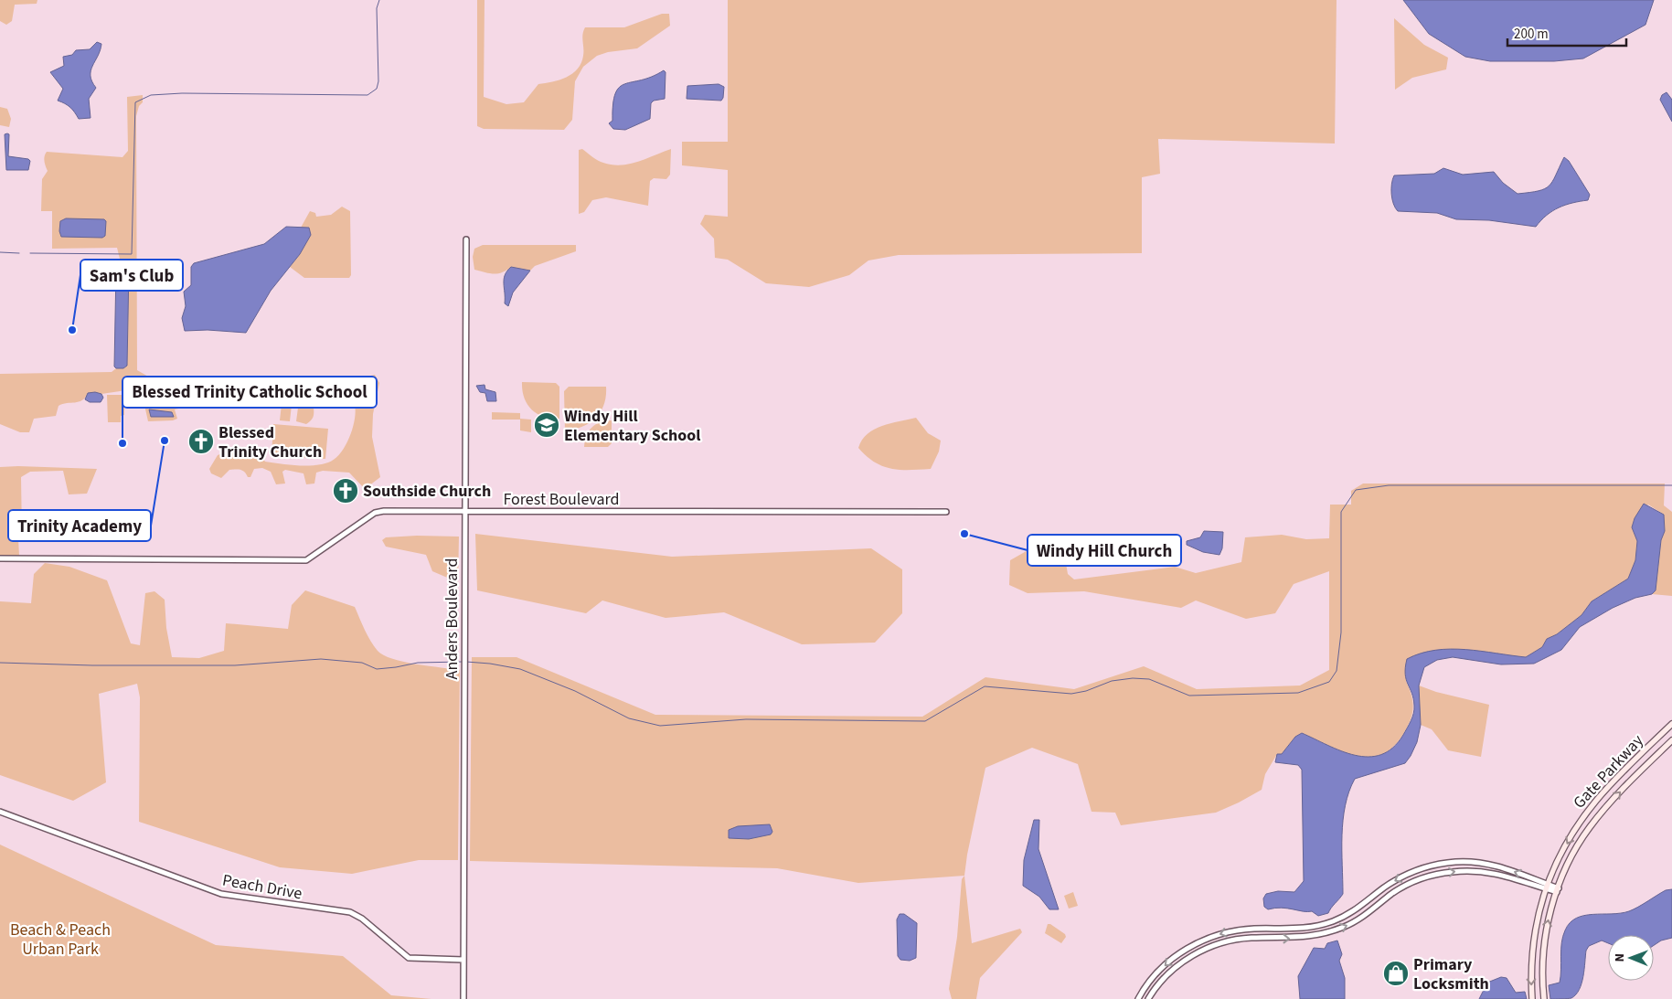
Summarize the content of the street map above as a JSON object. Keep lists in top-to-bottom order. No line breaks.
{"streets":{"main road":["Gate Parkway"],"street":["Forest Boulevard","Anders Boulevard","Peach Drive"]},"crossings":[["Forest Boulevard","Anders Boulevard"],["Anders Boulevard","Peach Drive"]],"parks":["Beach & Peach Urban Park"],"places":{"other":["Sam's Club","Trinity Academy","Blessed Trinity Catholic School","Windy Hill Church"],"school or university":["Windy Hill Elementary School"],"church":["Blessed Trinity Church","Southside Church"],"shop":["Primary Locksmith"]},"scale_bar":"200 m","north":"left"}
